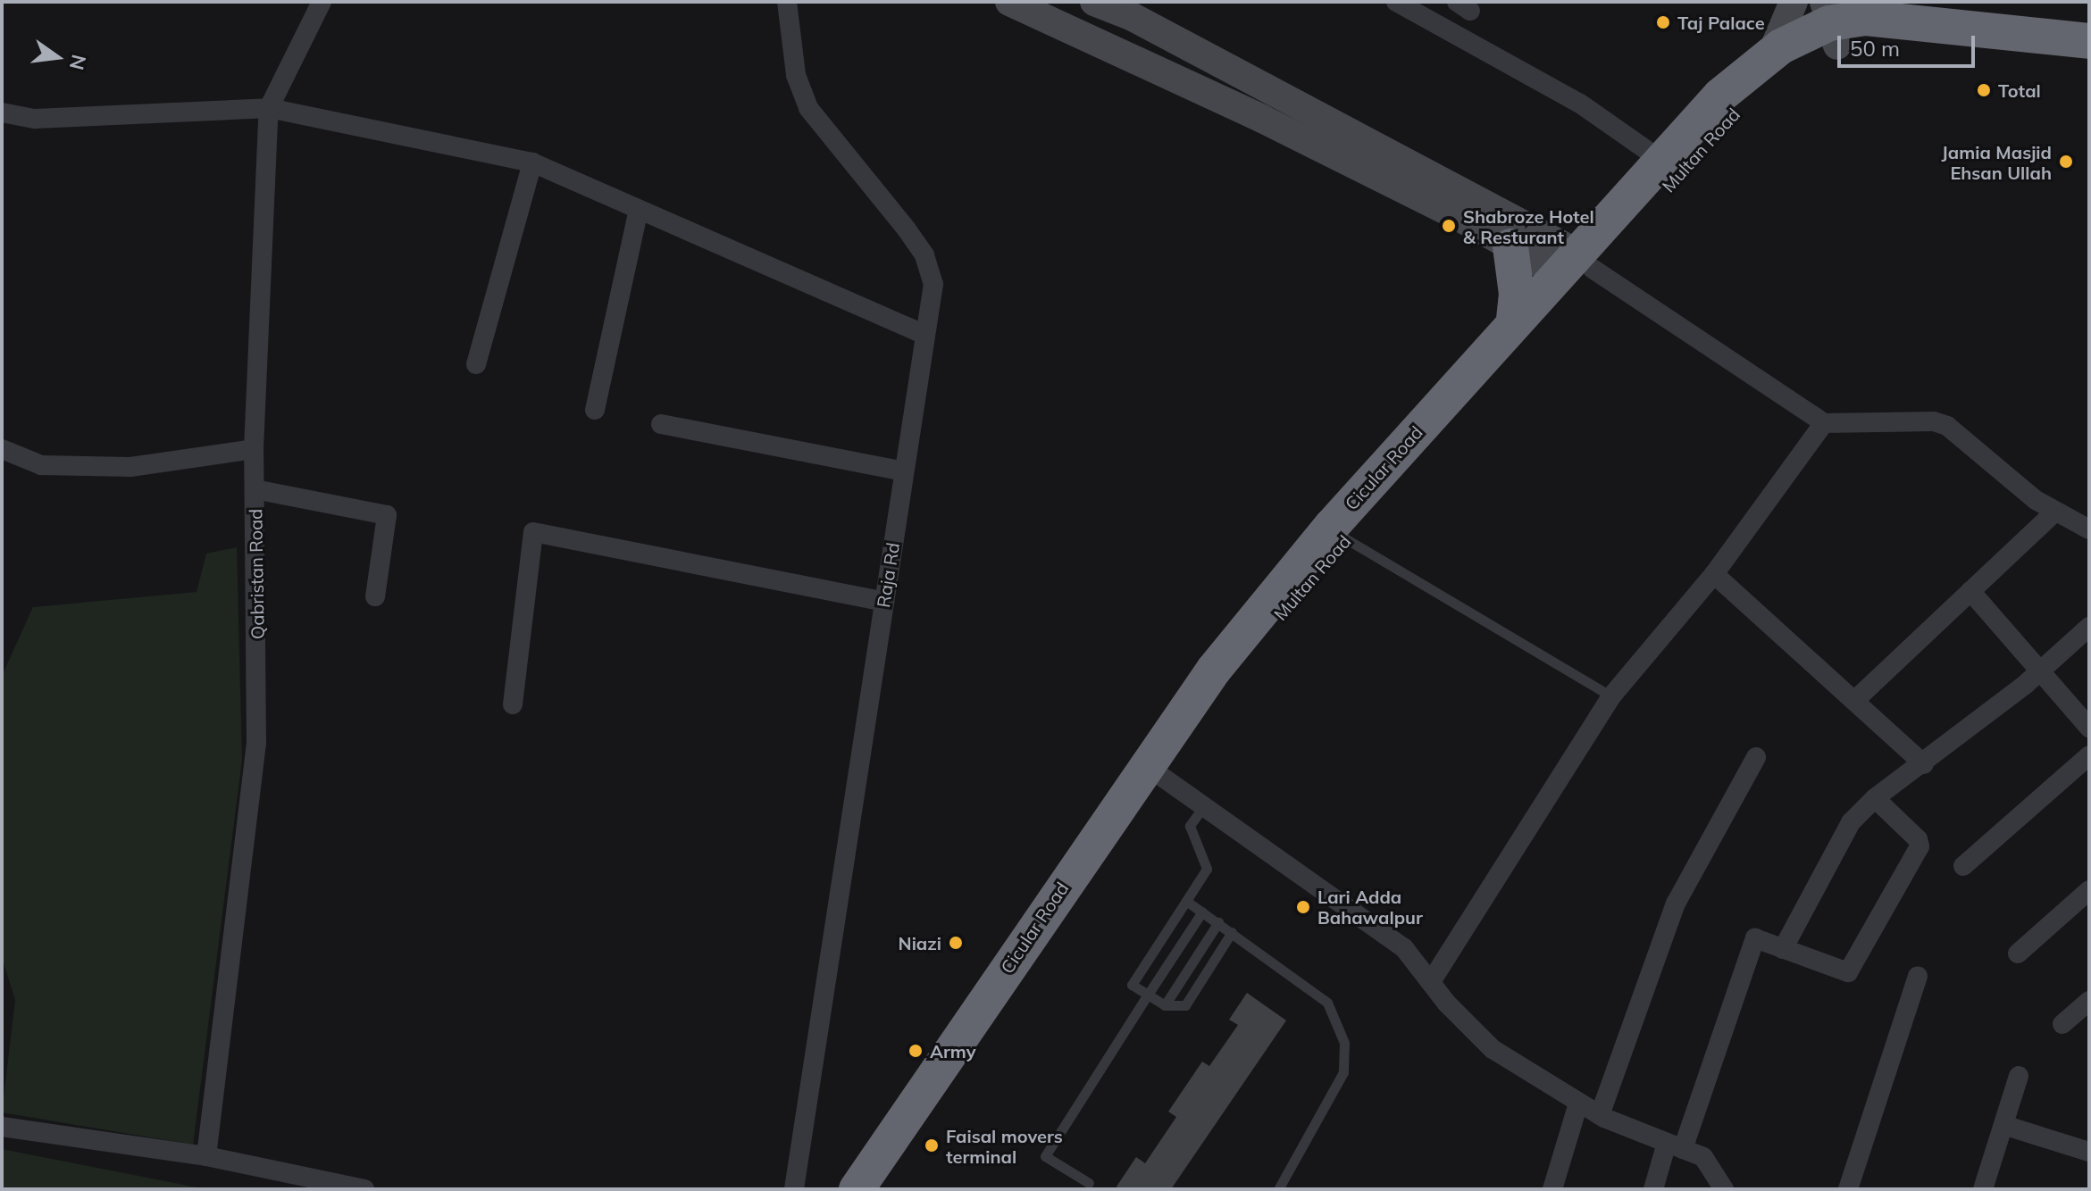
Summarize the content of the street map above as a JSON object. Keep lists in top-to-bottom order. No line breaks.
{"streets":{"highway":["Multan Road","Cicular Road"],"street":["Qabristan Road","Raja Rd"]},"crossings":[["Multan Road","Cicular Road"]],"places":["Taj Palace","Total","Jamia Masjid Ehsan Ullah","Shabroze Hotel & Resturant","Lari Adda Bahawalpur","Niazi","Army","Faisal movers terminal"],"scale_bar":"50 m","north":"right"}
